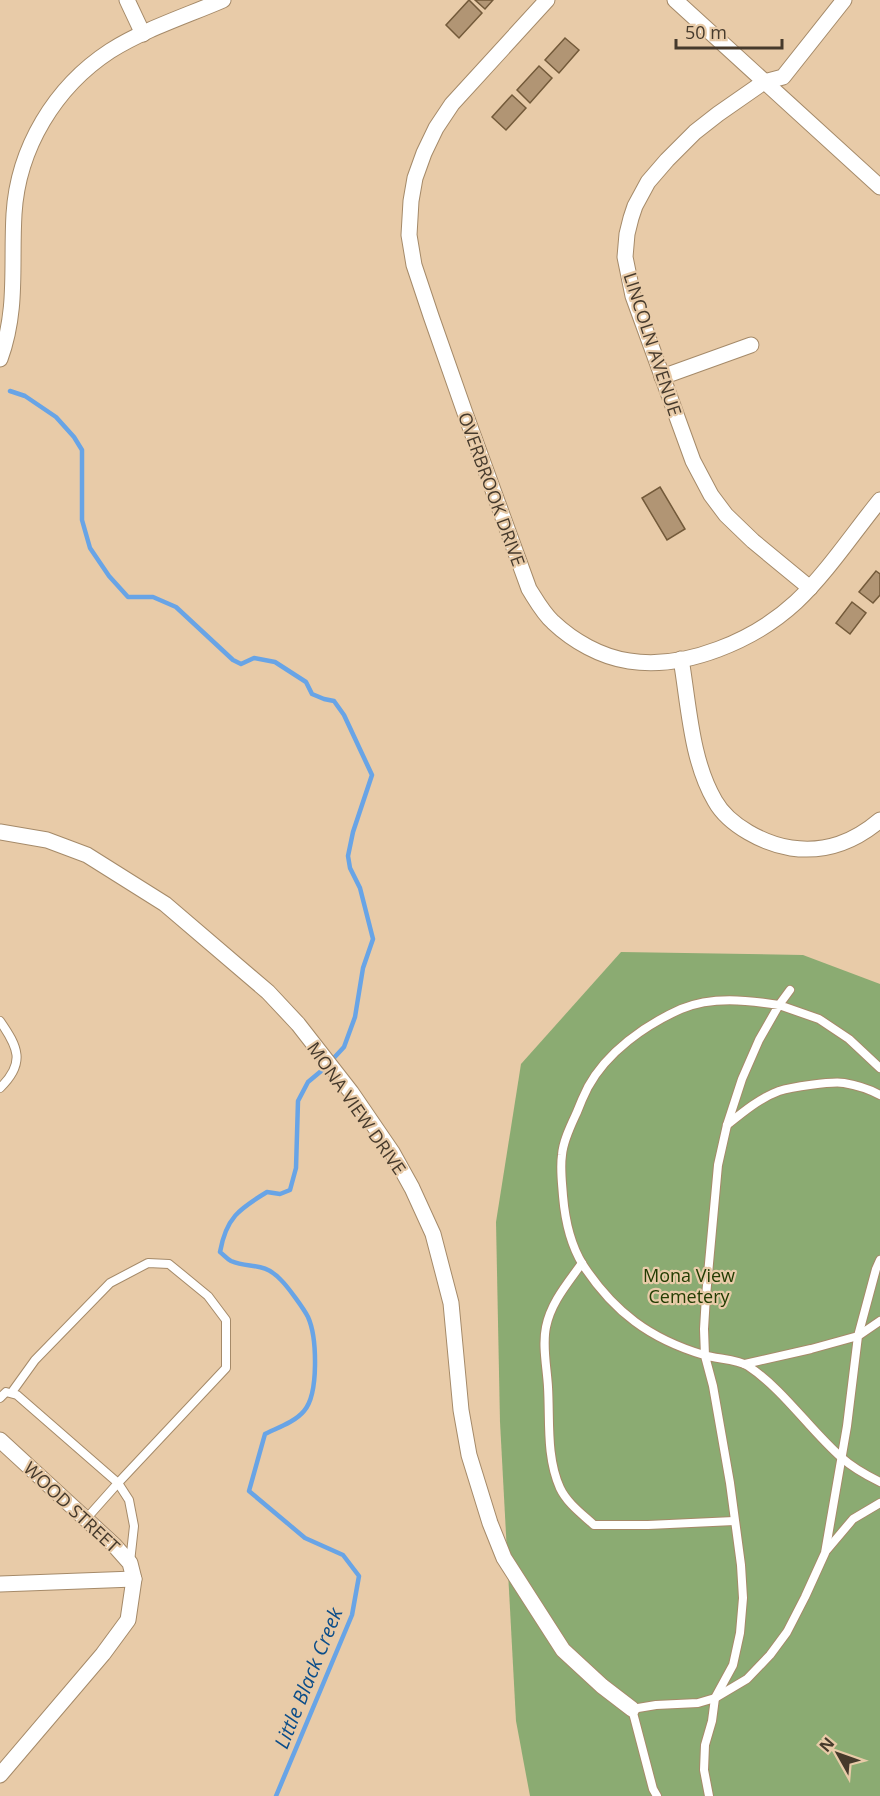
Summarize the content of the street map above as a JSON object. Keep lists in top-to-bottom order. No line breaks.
{"streets":{"street":["LINCOLN AVENUE","OVERBROOK DRIVE","MONA VIEW DRIVE","WOOD STREET"]},"crossings":[["LINCOLN AVENUE","OVERBROOK DRIVE"]],"water":["Little Black Creek"],"parks":["Mona View Cemetery"],"scale_bar":"50 m","north":"top left"}
